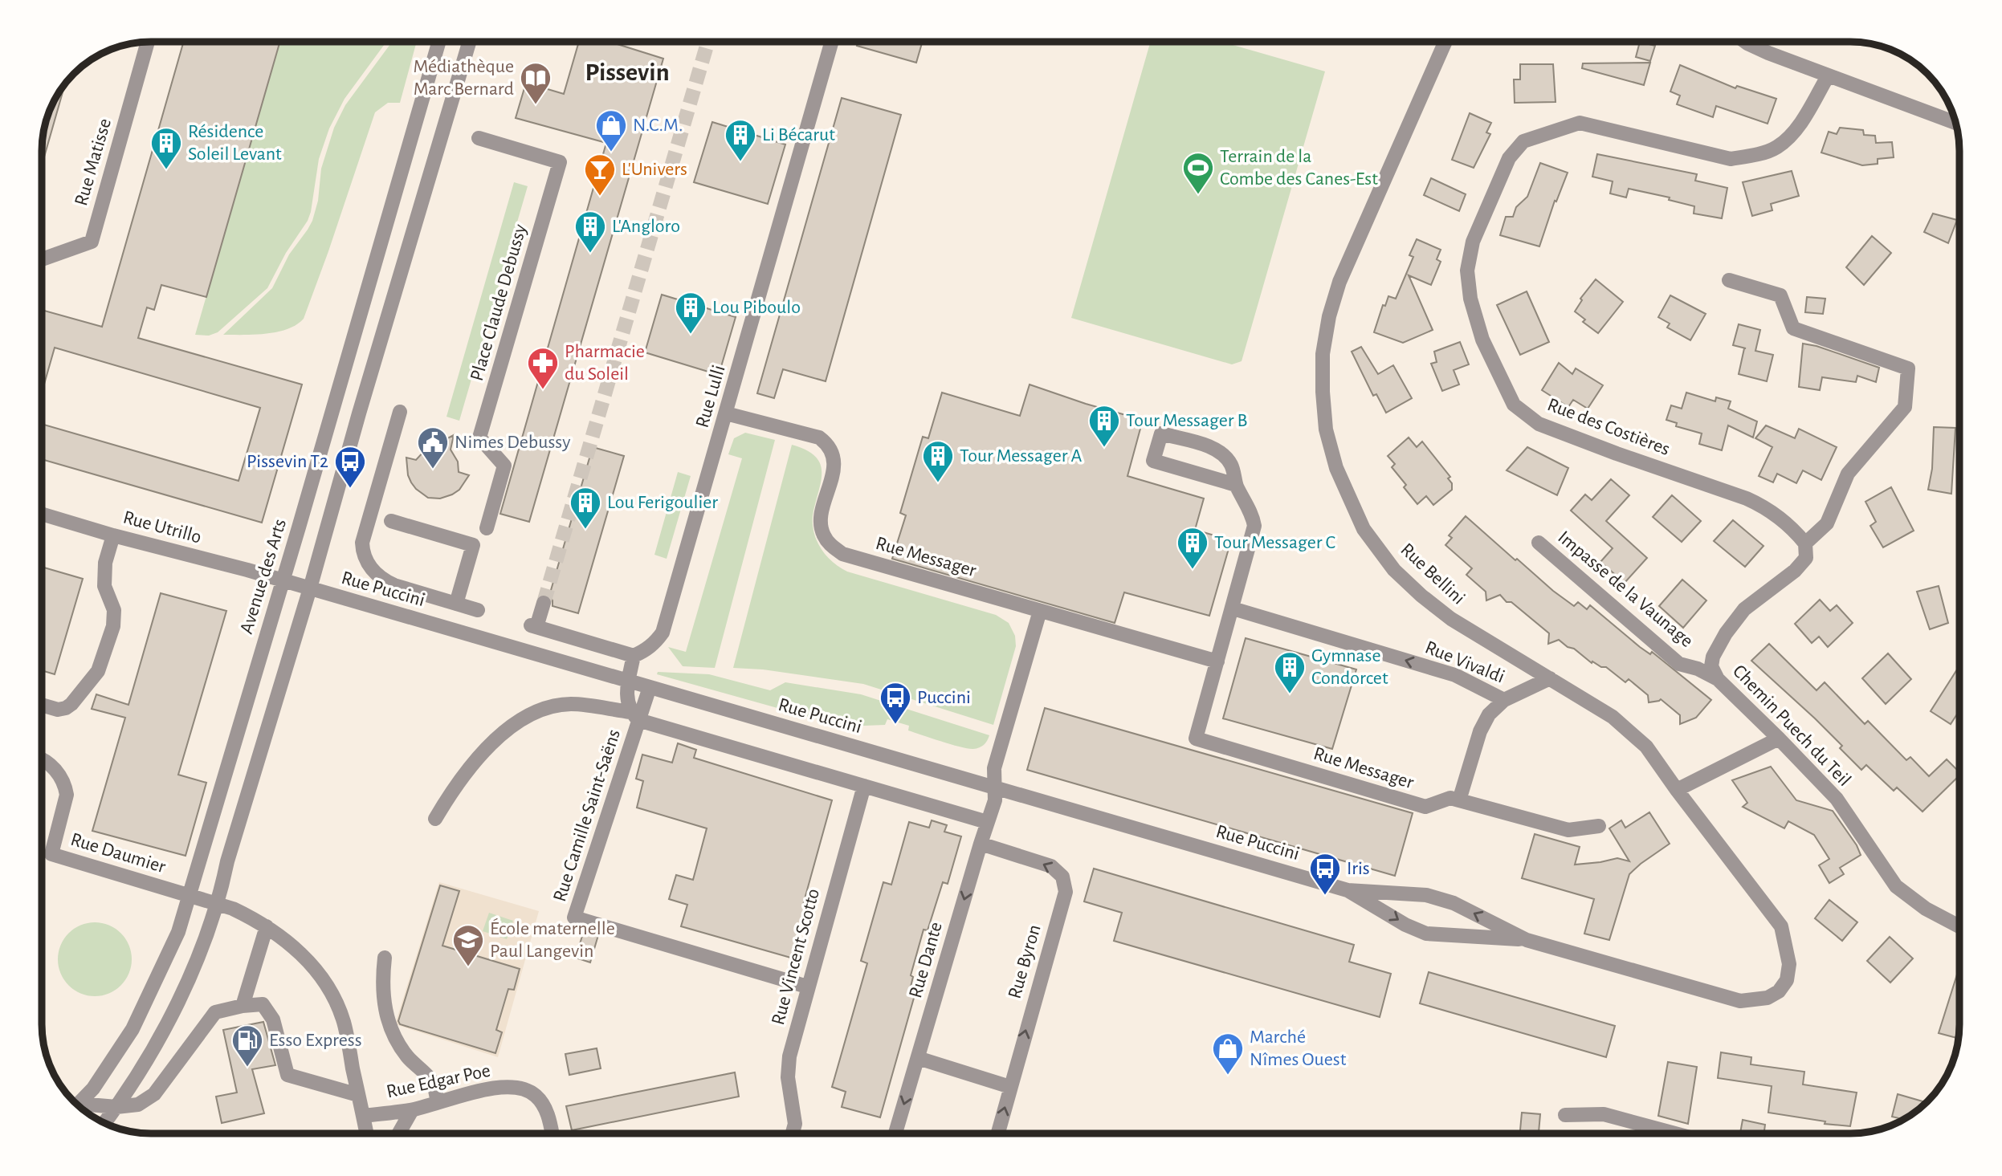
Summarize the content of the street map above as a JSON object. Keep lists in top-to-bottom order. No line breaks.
{"streets":{"street":["Rue Matisse","Place Claude Debussy","Rue Lulli","Rue des Costières","Rue Utrillo","Rue Messager","Rue Bellini","Avenue des Arts","Rue Puccini","Impasse de la Vaunage","Rue Vivaldi","Chemin Puech du Teil","Rue Camille Saint-Saëns","Rue Daumier","Rue Vincent Scotto","Rue Dante","Rue Byron","Rue Edgar Poe"]},"crossings":[["Rue Lulli","Rue Messager"],["Rue des Costières","Chemin Puech du Teil"],["Rue Utrillo","Avenue des Arts"],["Rue Utrillo","Rue Puccini"],["Rue Messager","Rue Vivaldi"],["Rue Messager","Rue Dante"],["Rue Bellini","Rue Puccini"],["Rue Bellini","Rue Vivaldi"],["Avenue des Arts","Rue Puccini"],["Avenue des Arts","Rue Daumier"],["Rue Puccini","Rue Camille Saint-Saëns"],["Rue Puccini","Rue Dante"],["Impasse de la Vaunage","Chemin Puech du Teil"],["Rue Camille Saint-Saëns","Rue Vincent Scotto"],["Rue Dante","Rue Byron"]],"one_way":["Rue Vivaldi","Rue Dante","Rue Byron"],"districts":["Pissevin"],"places":{"library":["Médiathèque Marc Bernard"],"shop":["N.C.M.","Marché Nîmes Ouest"],"building":["Li Bécarut","Résidence Soleil Levant","L'Angloro","Lou Piboulo","Tour Messager B","Tour Messager A","Lou Ferigoulier","Tour Messager C","Gymnase Condorcet"],"sports":["Terrain de la Combe des Canes-Est"],"bar":["L'Univers"],"pharmacy":["Pharmacie du Soleil"],"public building":["Nimes Debussy"],"bus stop":["Pissevin T2","Puccini","Iris"],"school or university":["École maternelle Paul Langevin"],"fuel station":["Esso Express"]}}
